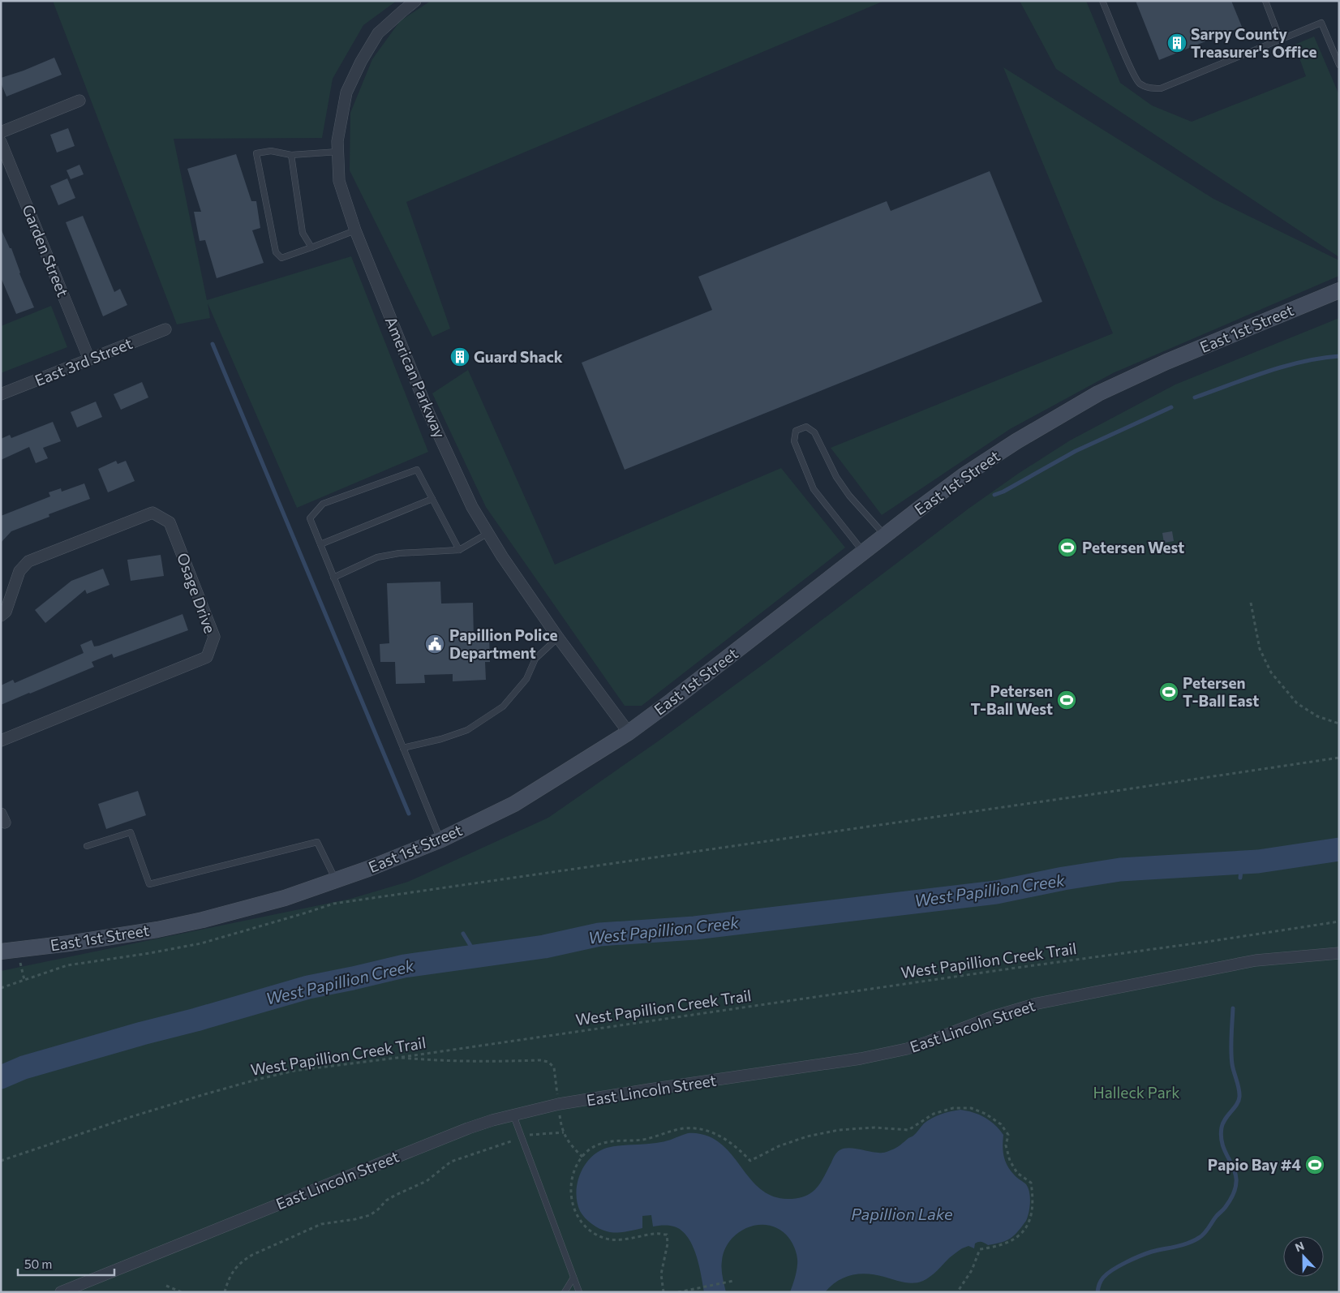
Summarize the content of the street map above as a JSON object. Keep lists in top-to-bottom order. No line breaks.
{"streets":{"main road":["East 1st Street"],"street":["Garden Street","East 3rd Street","American Parkway","Osage Drive","East Lincoln Street"],"path":["West Papillion Creek Trail"]},"crossings":[["Garden Street","East 3rd Street"],["East 1st Street","American Parkway"]],"water":["West Papillion Creek","Papillion Lake"],"parks":["Halleck Park"],"places":{"building":["Sarpy County Treasurer's Office","Guard Shack"],"sports":["Petersen West","Petersen T-Ball East","Petersen T-Ball West","Papio Bay #4"],"public building":["Papillion Police Department"]},"scale_bar":"50 m","north":"top"}
